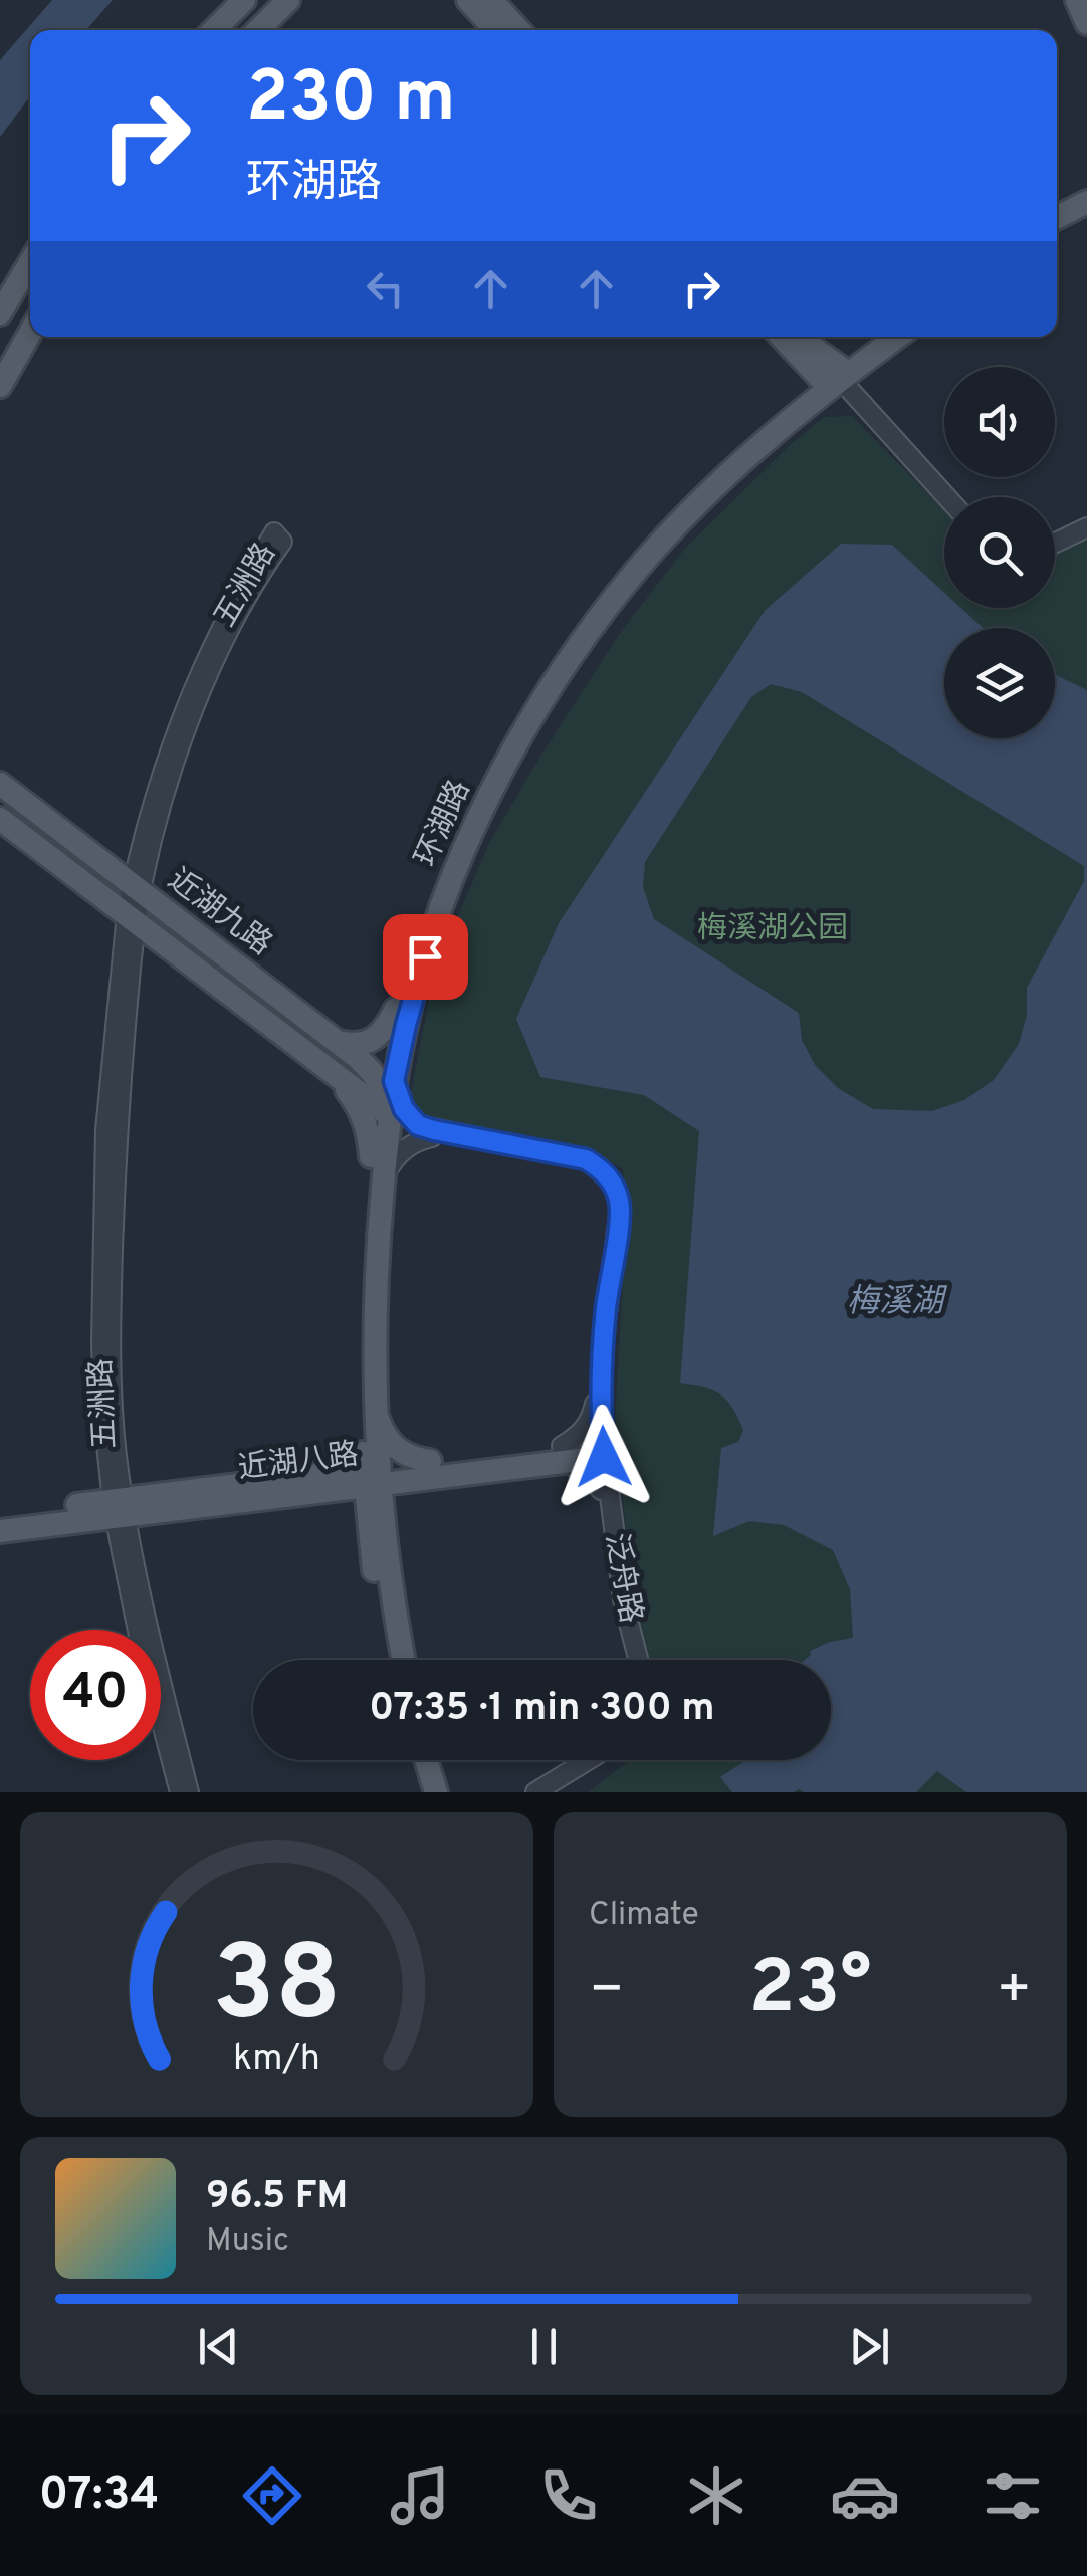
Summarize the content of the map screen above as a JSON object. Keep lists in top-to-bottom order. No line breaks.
{"streets":{"main road":["环湖路","近湖九路","近湖八路"],"street":["五洲路","泛舟路"]},"crossings":[["五洲路","近湖九路"],["五洲路","近湖八路"],["环湖路","近湖九路"],["环湖路","近湖八路"],["环湖路","泛舟路"],["近湖九路","泛舟路"],["近湖八路","泛舟路"]],"water":["梅溪湖"],"parks":["梅溪湖公园"],"page":{"turn":["230 m","环湖路"],"limit":"40","trip":"07:35 · 1 min · 300 m","tile":"Climate","heat":["−","23°","+"],"song":["96.5 FM","Music"],"tabs":"07:34","gauge":["38","km/h"]}}
